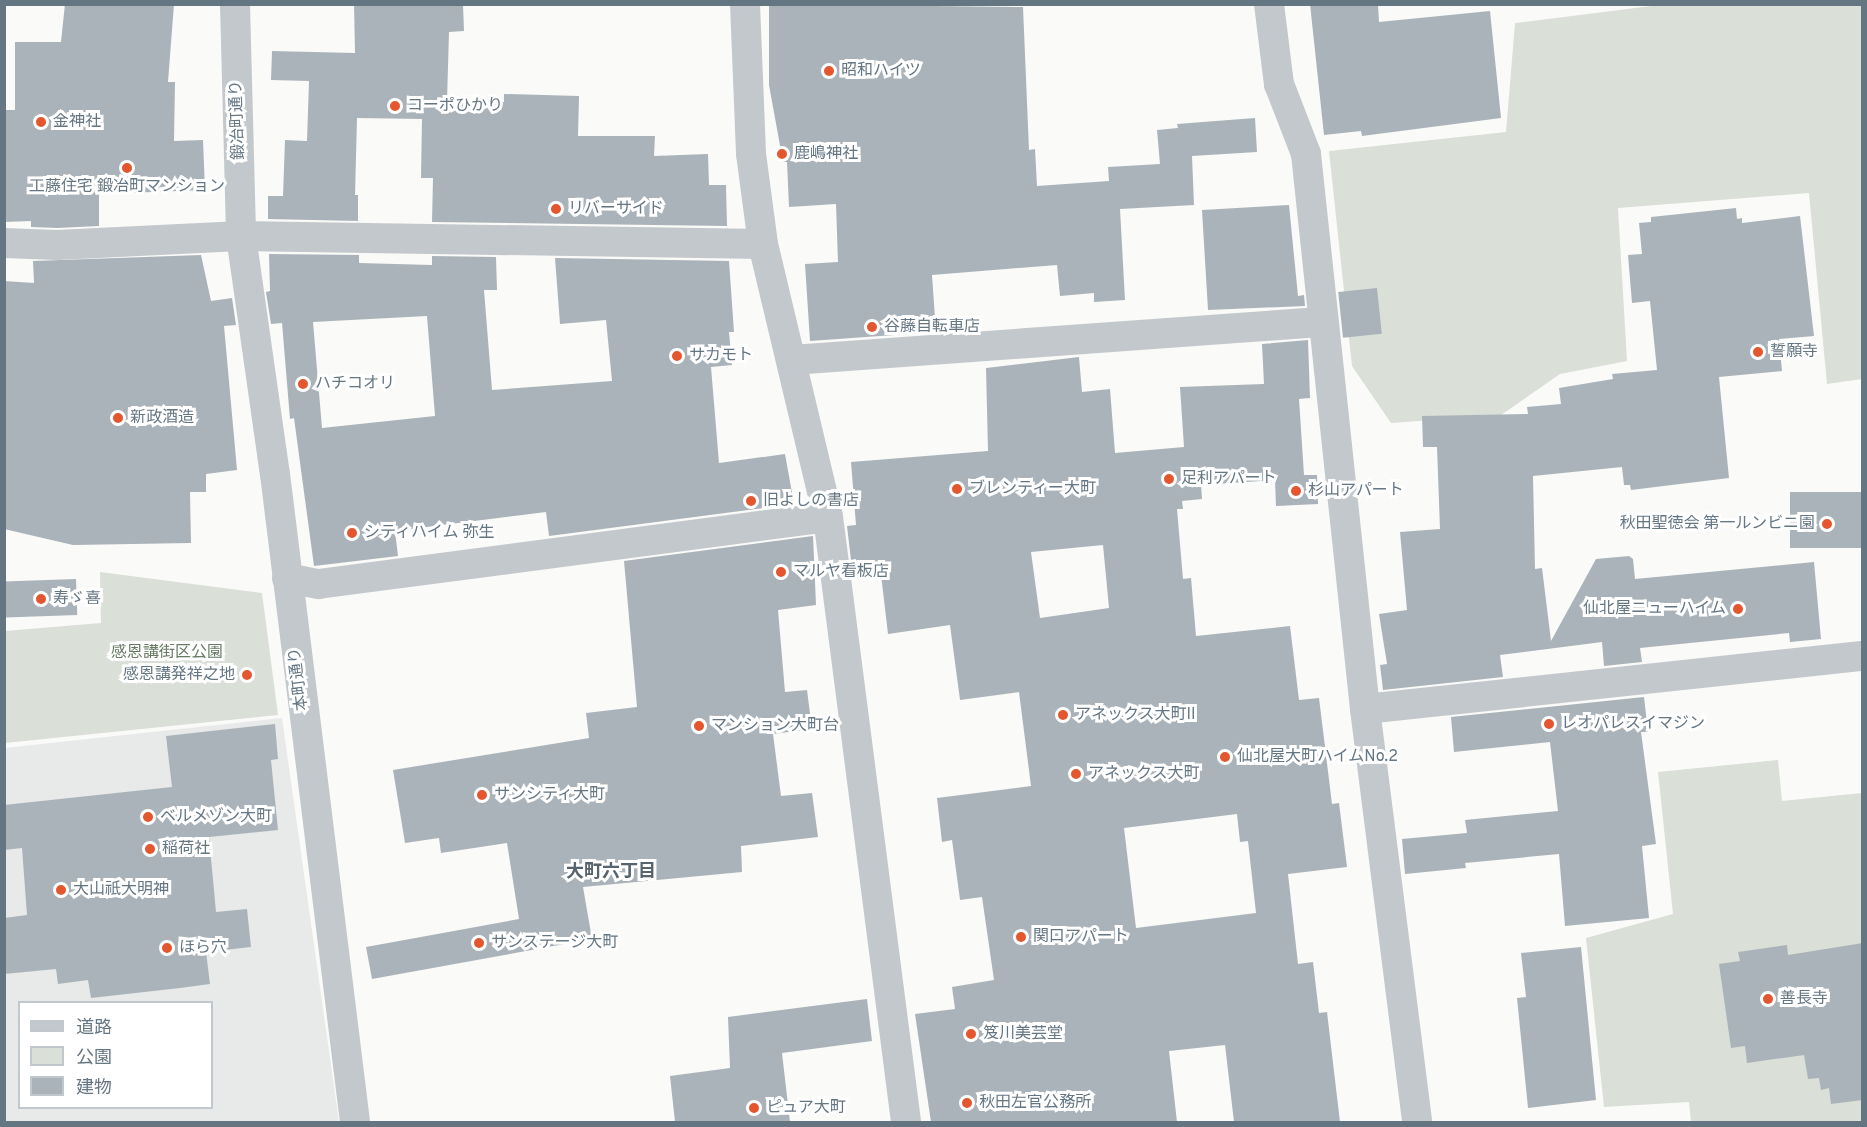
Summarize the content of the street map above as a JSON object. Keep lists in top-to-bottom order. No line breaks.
{"streets":{"street":["鍛冶町通り","本町通り"]},"crossings":[["鍛冶町通り","本町通り"]],"districts":["大町六丁目"],"parks":["感恩講街区公園"],"places":["昭和ハイツ","コーポひかり","金神社","鹿嶋神社","工藤住宅 鍛冶町マンション","リバーサイド","谷藤自転車店","誓願寺","サカモト","ハチコオリ","新政酒造","足利アパート","ブレンティー大町","杉山アパート","旧よしの書店","秋田聖徳会 第一ルンビニ園","シティハイム 弥生","マルヤ看板店","寿ゞ喜","仙北屋ニューハイム","感恩講発祥之地","アネックス大町II","レオパレスイマジン","マンション大町台","仙北屋大町ハイムNo.2","アネックス大町","サンシティ大町","ベルメゾン大町","稲荷社","大山祇大明神","関口アパート","サンステージ大町","ほら穴","善長寺","笈川美芸堂","秋田左官公務所","ピュア大町"],"legend":["道路","公園","建物"]}
